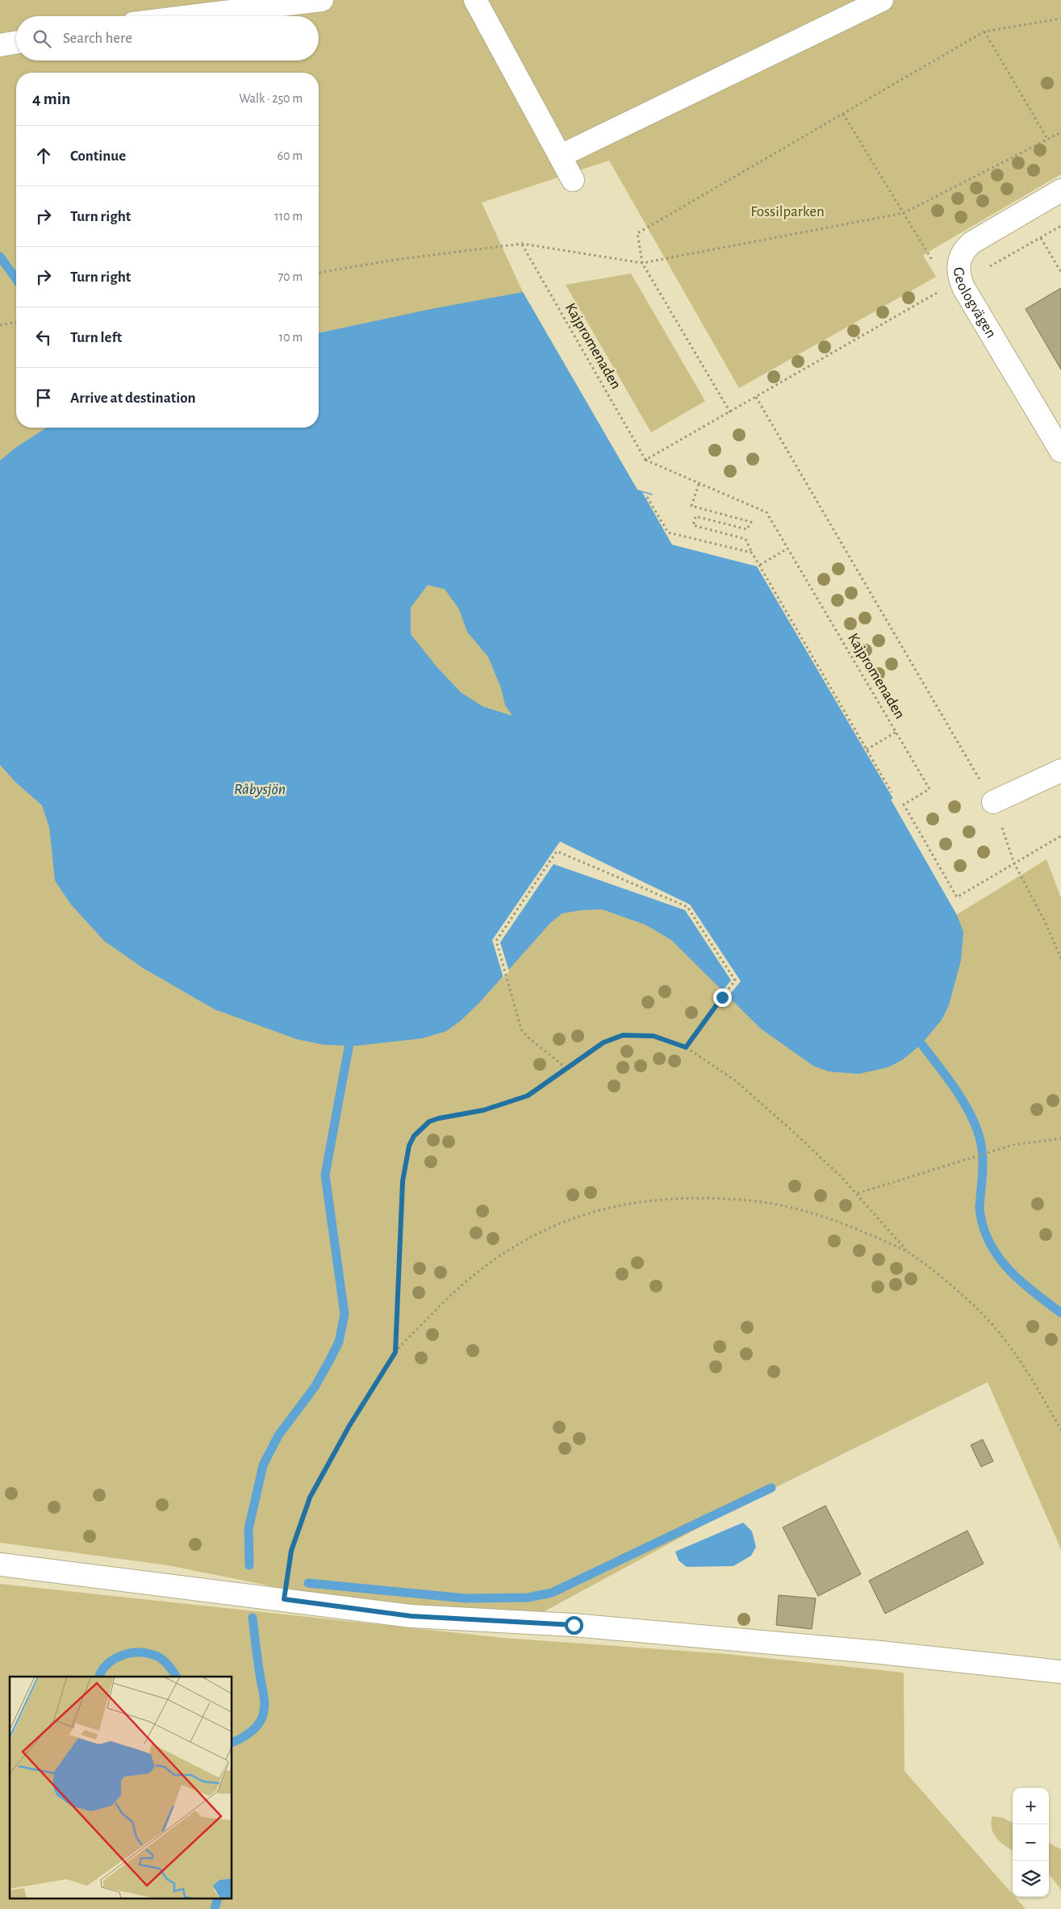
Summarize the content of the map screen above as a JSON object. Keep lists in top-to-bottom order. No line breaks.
{"streets":{"street":["Geologvägen"],"path":["Kajpromenaden"]},"water":["Råbysjön"],"parks":["Fossilparken"],"page":{"search":"Search here","heading":["4 min","Walk · 250 m"],"list":[["Continue","60 m"],["Turn right","110 m"],["Turn right","70 m"],["Turn left","10 m"],"Arrive at destination"],"map_buttons":["+","−"]}}
